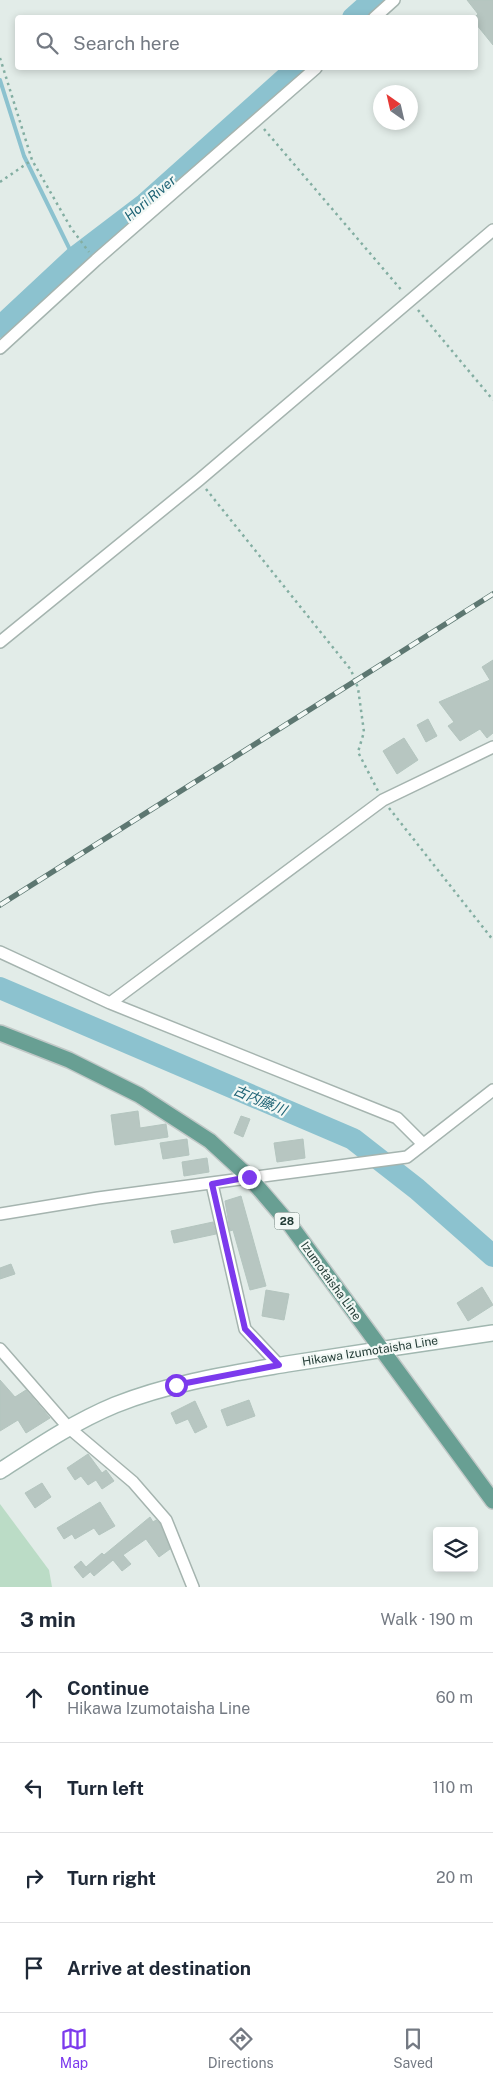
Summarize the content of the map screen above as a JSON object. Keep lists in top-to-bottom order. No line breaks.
{"streets":{"main road":["28","Izumotaisha Line","Hikawa Izumotaisha Line"]},"crossings":[["Izumotaisha Line","Hikawa Izumotaisha Line"]],"water":["Hori River","古内藤川"],"north":"top left","page":{"search":"Search here","heading":["3 min","Walk · 190 m"],"list":[["Continue","Hikawa Izumotaisha Line","60 m"],["Turn left","110 m"],["Turn right","20 m"],"Arrive at destination"],"nav":["Map","Directions","Saved"]}}
